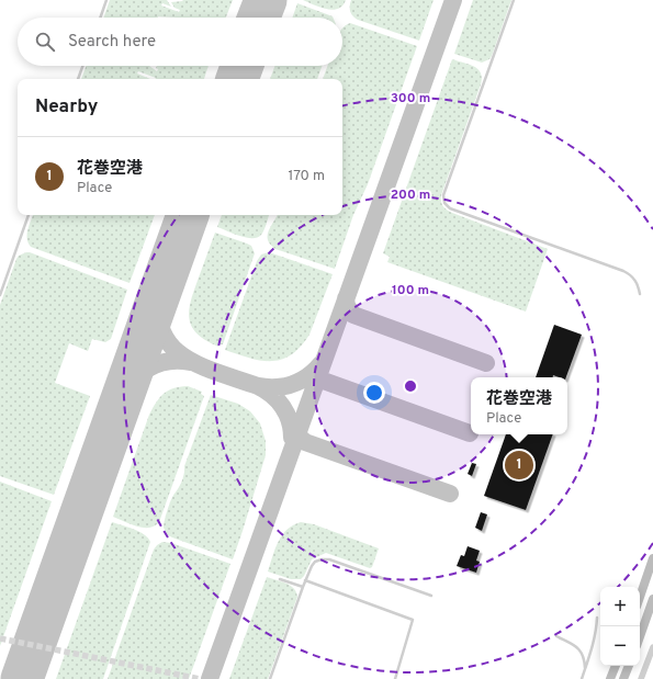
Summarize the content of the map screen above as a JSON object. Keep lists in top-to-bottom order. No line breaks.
{"page":{"search":"Search here","heading":"Nearby","list":[{"mark":"1","name":"花巻空港","note":"Place","value":"170 m"}],"popup":["花巻空港","Place"],"pins":"1","map_buttons":["+","−"]},"rings":["300 m","200 m","100 m"]}
